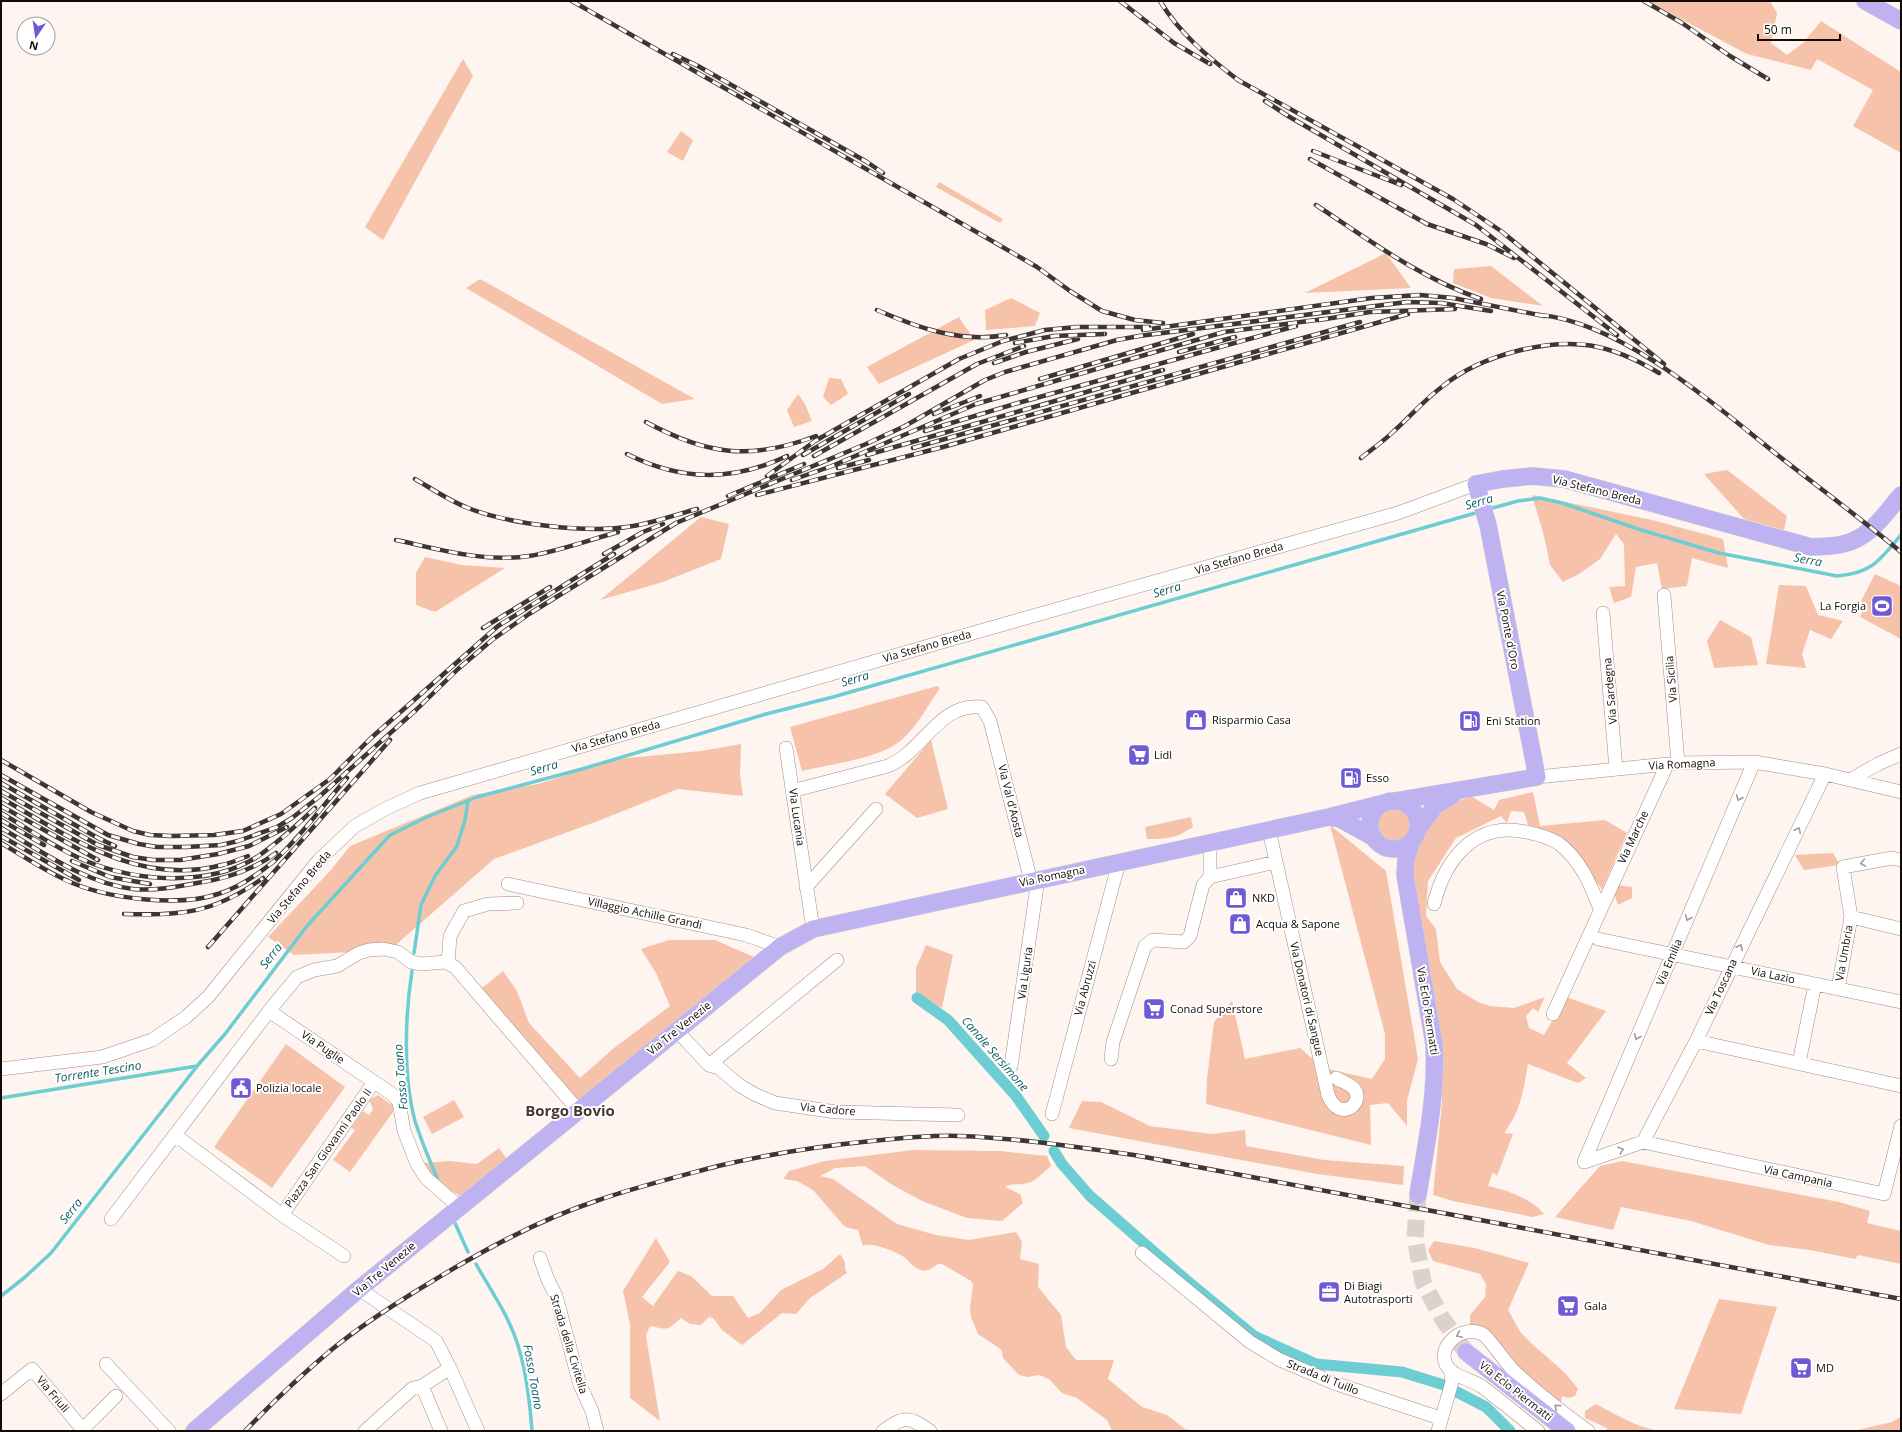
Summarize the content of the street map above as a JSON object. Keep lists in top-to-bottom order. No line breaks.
{"streets":{"main road":["Via Stefano Breda","Via Ponte d'Oro","Via Romagna","Via Eclo Piermatti","Via Tre Venezie"],"street":["Via Sicilia","Via Sardegna","Via Val d'Aosta","Via Lucania","Via Marche","Villaggio Achille Grandi","Via Umbria","Via Emilia","Via Liguria","Via Lazio","Via Toscana","Via Abruzzi","Via Donatori di Sangue","Via Puglie","Via Cadore","Piazza San Giovanni Paolo II","Via Campania","Strada della Civitella","Strada di Tuillo","Via Friuli"]},"crossings":[["Via Stefano Breda","Via Ponte d'Oro"],["Via Ponte d'Oro","Via Romagna"],["Via Sicilia","Via Romagna"],["Via Sicilia","Via Marche"],["Via Sardegna","Via Romagna"],["Via Romagna","Via Val d'Aosta"],["Via Romagna","Via Lucania"],["Via Romagna","Via Marche"],["Via Romagna","Villaggio Achille Grandi"],["Via Romagna","Via Emilia"],["Via Romagna","Via Liguria"],["Via Romagna","Via Toscana"],["Via Romagna","Via Abruzzi"],["Via Romagna","Via Donatori di Sangue"],["Via Romagna","Via Eclo Piermatti"],["Via Romagna","Via Tre Venezie"],["Via Val d'Aosta","Via Lucania"],["Via Val d'Aosta","Via Liguria"],["Villaggio Achille Grandi","Via Tre Venezie"],["Via Umbria","Via Lazio"],["Via Emilia","Via Lazio"],["Via Emilia","Via Toscana"],["Via Emilia","Via Campania"],["Via Lazio","Via Toscana"],["Via Toscana","Via Campania"],["Via Tre Venezie","Via Puglie"],["Via Tre Venezie","Via Cadore"],["Via Puglie","Piazza San Giovanni Paolo II"]],"one_way":["Via Toscana"],"districts":["Borgo Bovio"],"water":["Serra","Canale Sersimone","Torrente Tescino","Fosso Toano"],"places":{"sports":["La Forgia"],"shop":["Risparmio Casa","NKD","Acqua & Sapone"],"fuel station":["Eni Station","Esso"],"supermarket":["Lidl","Conad Superstore","Gala","MD"],"public building":["Polizia locale"],"office":["Di Biagi Autotrasporti"]},"scale_bar":"50 m","north":"bottom"}
